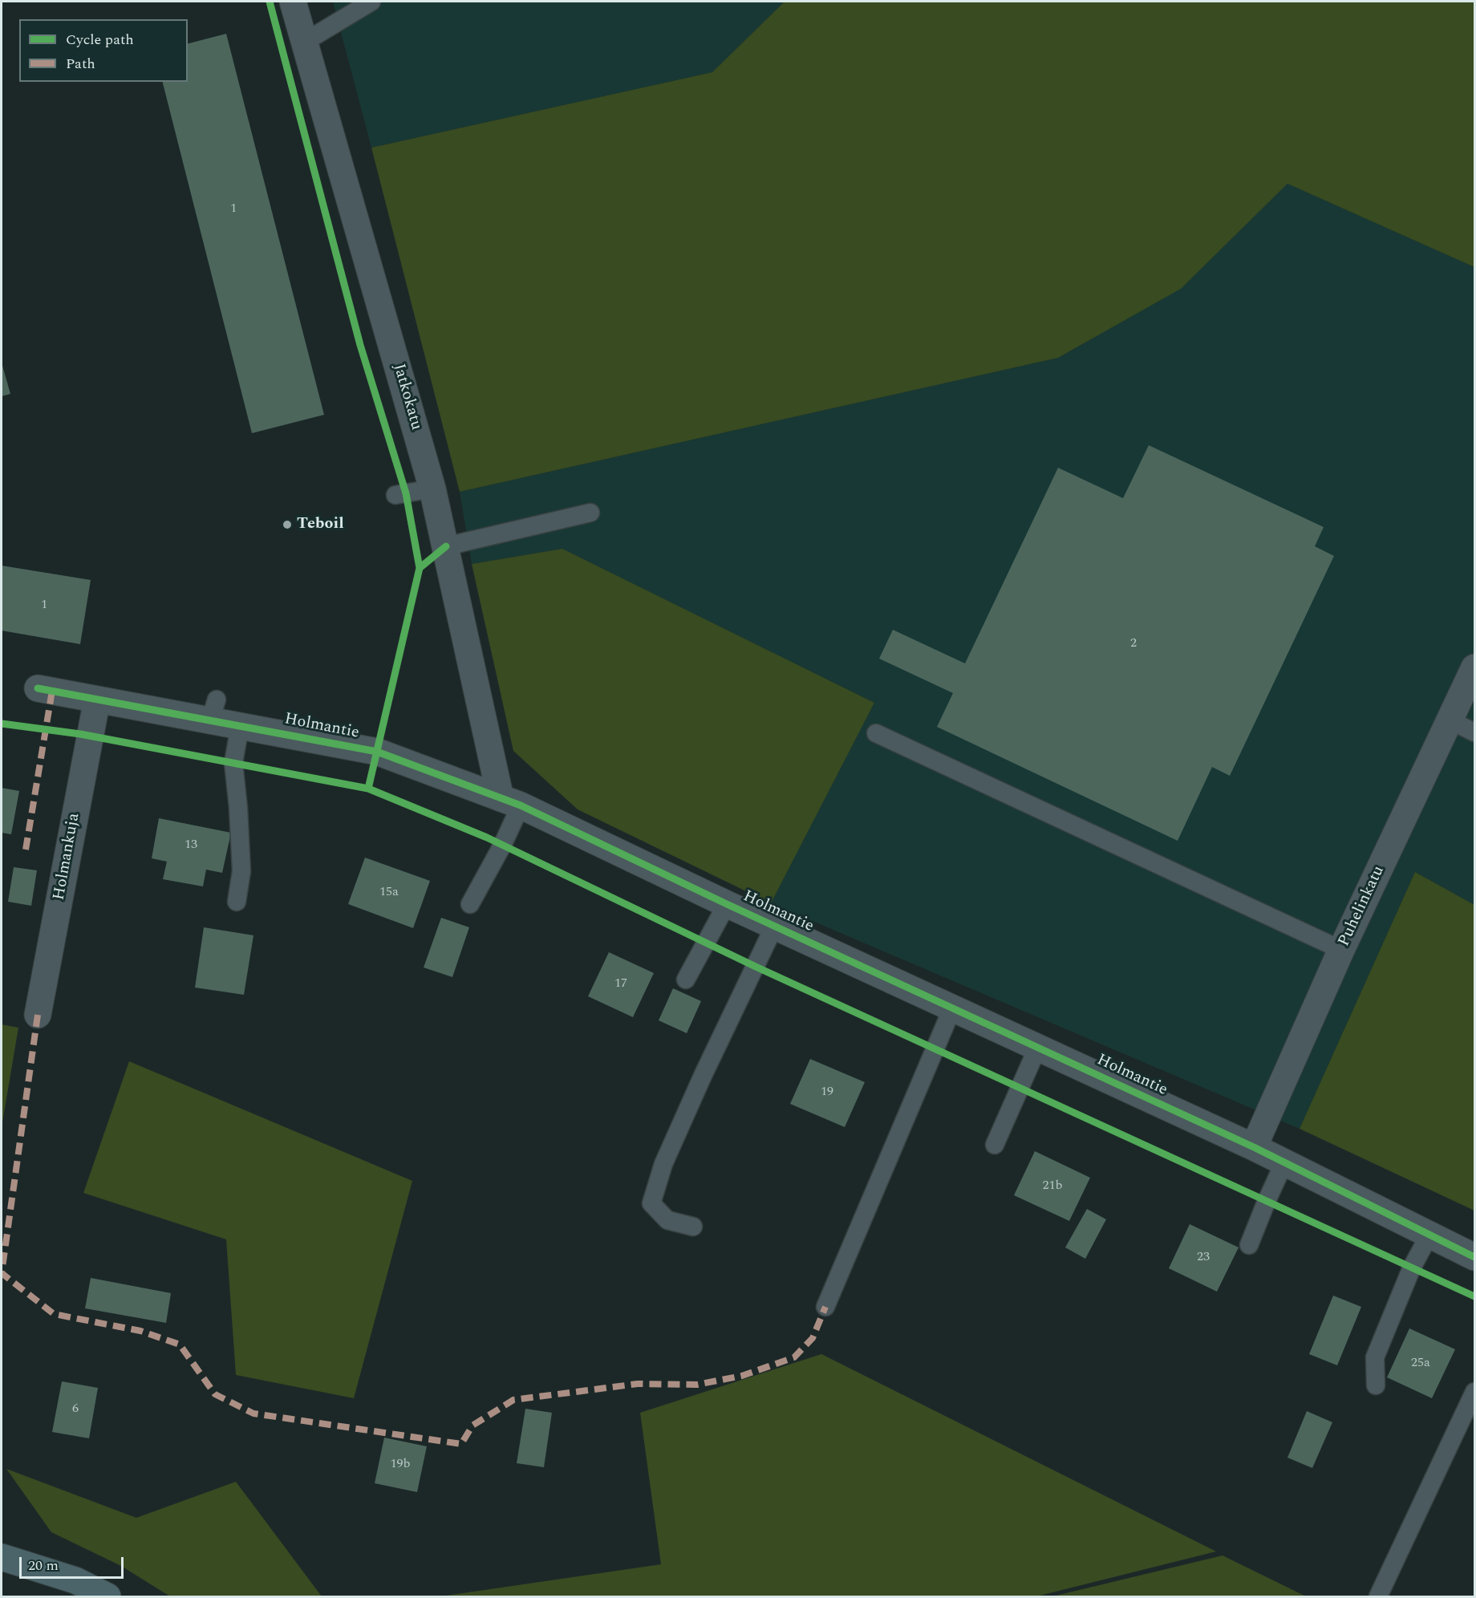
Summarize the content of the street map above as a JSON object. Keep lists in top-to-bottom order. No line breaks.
{"streets":{"street":["Jatkokatu","Holmantie","Holmankuja","Puhelinkatu"]},"crossings":[["Jatkokatu","Holmantie"],["Holmantie","Holmankuja"],["Holmantie","Puhelinkatu"]],"places":["Teboil"],"house_numbers":["1","1","2","13","15a","17","19","21b","23","25a","6","19b"],"legend":["Cycle path","Path"],"scale_bar":"20 m"}
